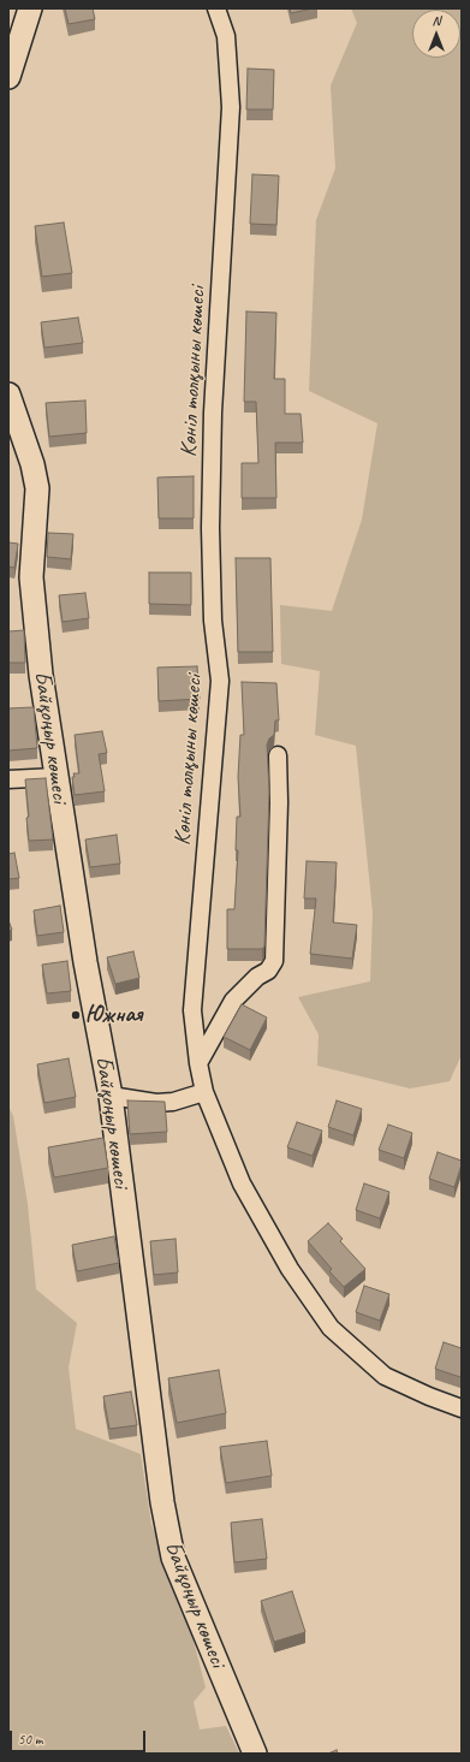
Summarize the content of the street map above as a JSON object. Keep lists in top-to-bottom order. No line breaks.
{"streets":{"street":["Көніл толқыны көшесі","Байқоңыр көшесі"]},"places":["Южная"],"scale_bar":"50 m","north":"top"}
